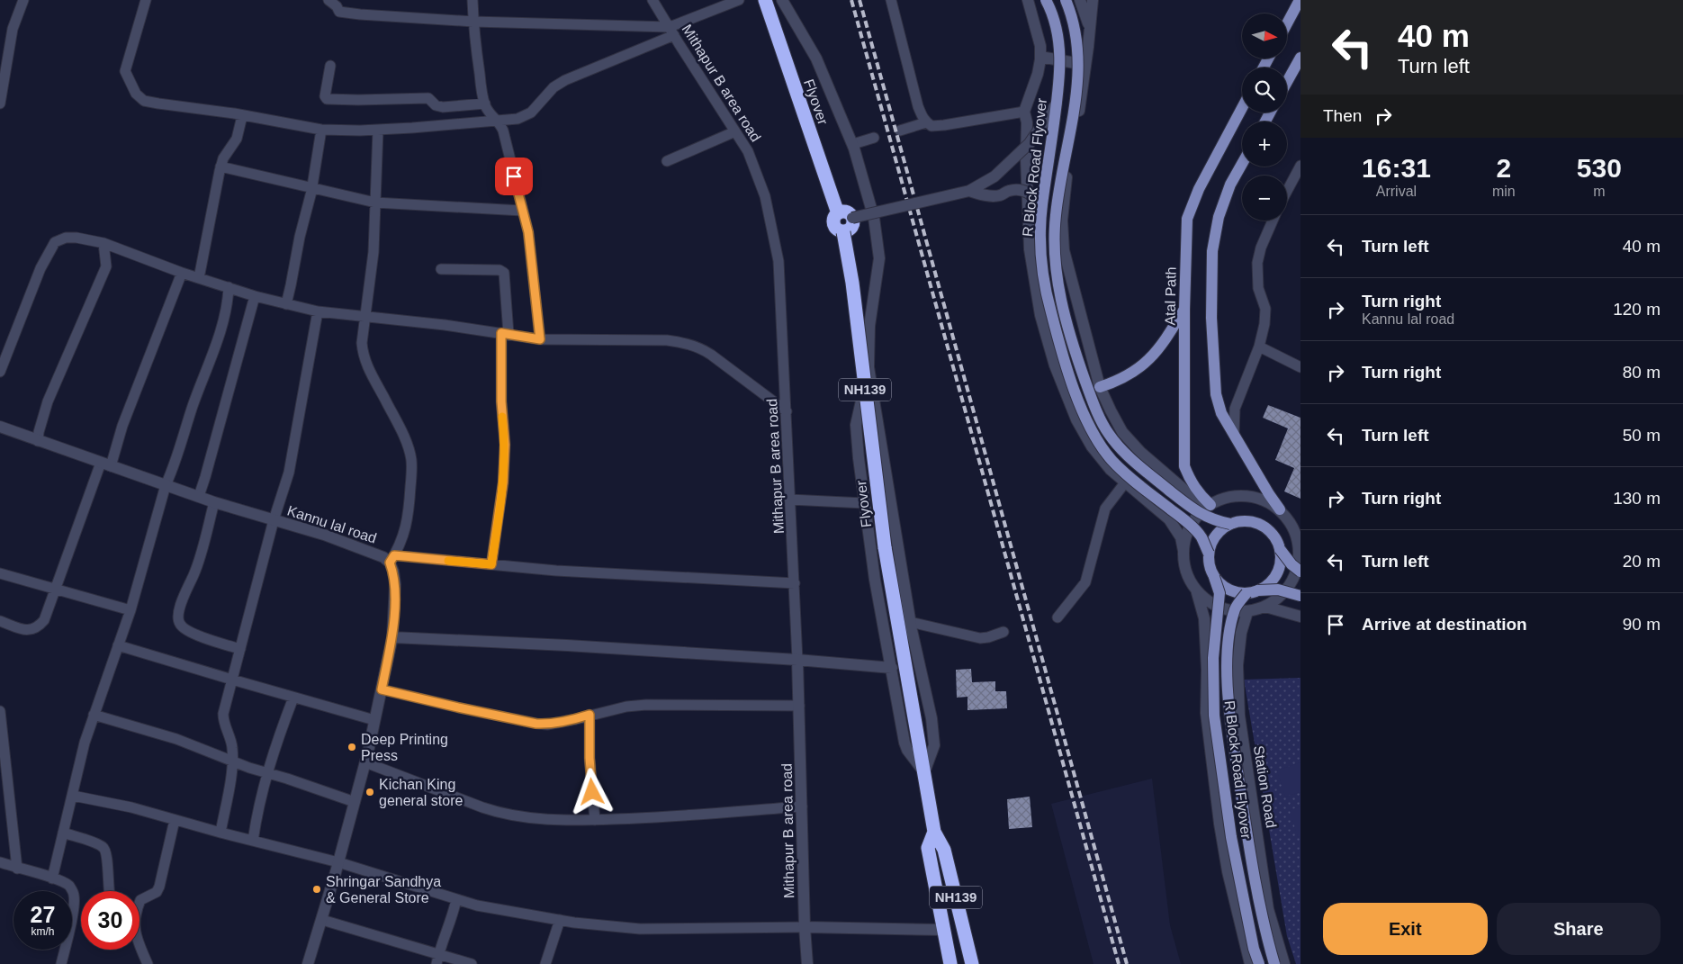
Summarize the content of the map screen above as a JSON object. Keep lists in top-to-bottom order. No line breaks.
{"streets":{"highway":["Flyover","NH139"],"main road":["R Block Road Flyover","Atal Path"],"street":["Mithapur B area road","Kannu lal road","Station Road"]},"crossings":[["Flyover","NH139"]],"places":["Deep Printing Press","Kichan King general store","Shringar Sandhya & General Store"],"north":"right","page":{"turn":["40 m","Turn left"],"map_buttons":["+","−"],"then":"Then","eta":["16:31","Arrival","2","min","530","m"],"list":[{"name":"Turn left","value":"40 m"},{"name":"Turn right","note":"Kannu lal road","value":"120 m"},{"name":"Turn right","value":"80 m"},{"name":"Turn left","value":"50 m"},{"name":"Turn right","value":"130 m"},{"name":"Turn left","value":"20 m"},{"name":"Arrive at destination","value":"90 m"}],"speed":"27 km/h","limit":"30","buttons":["Exit","Share"]}}
